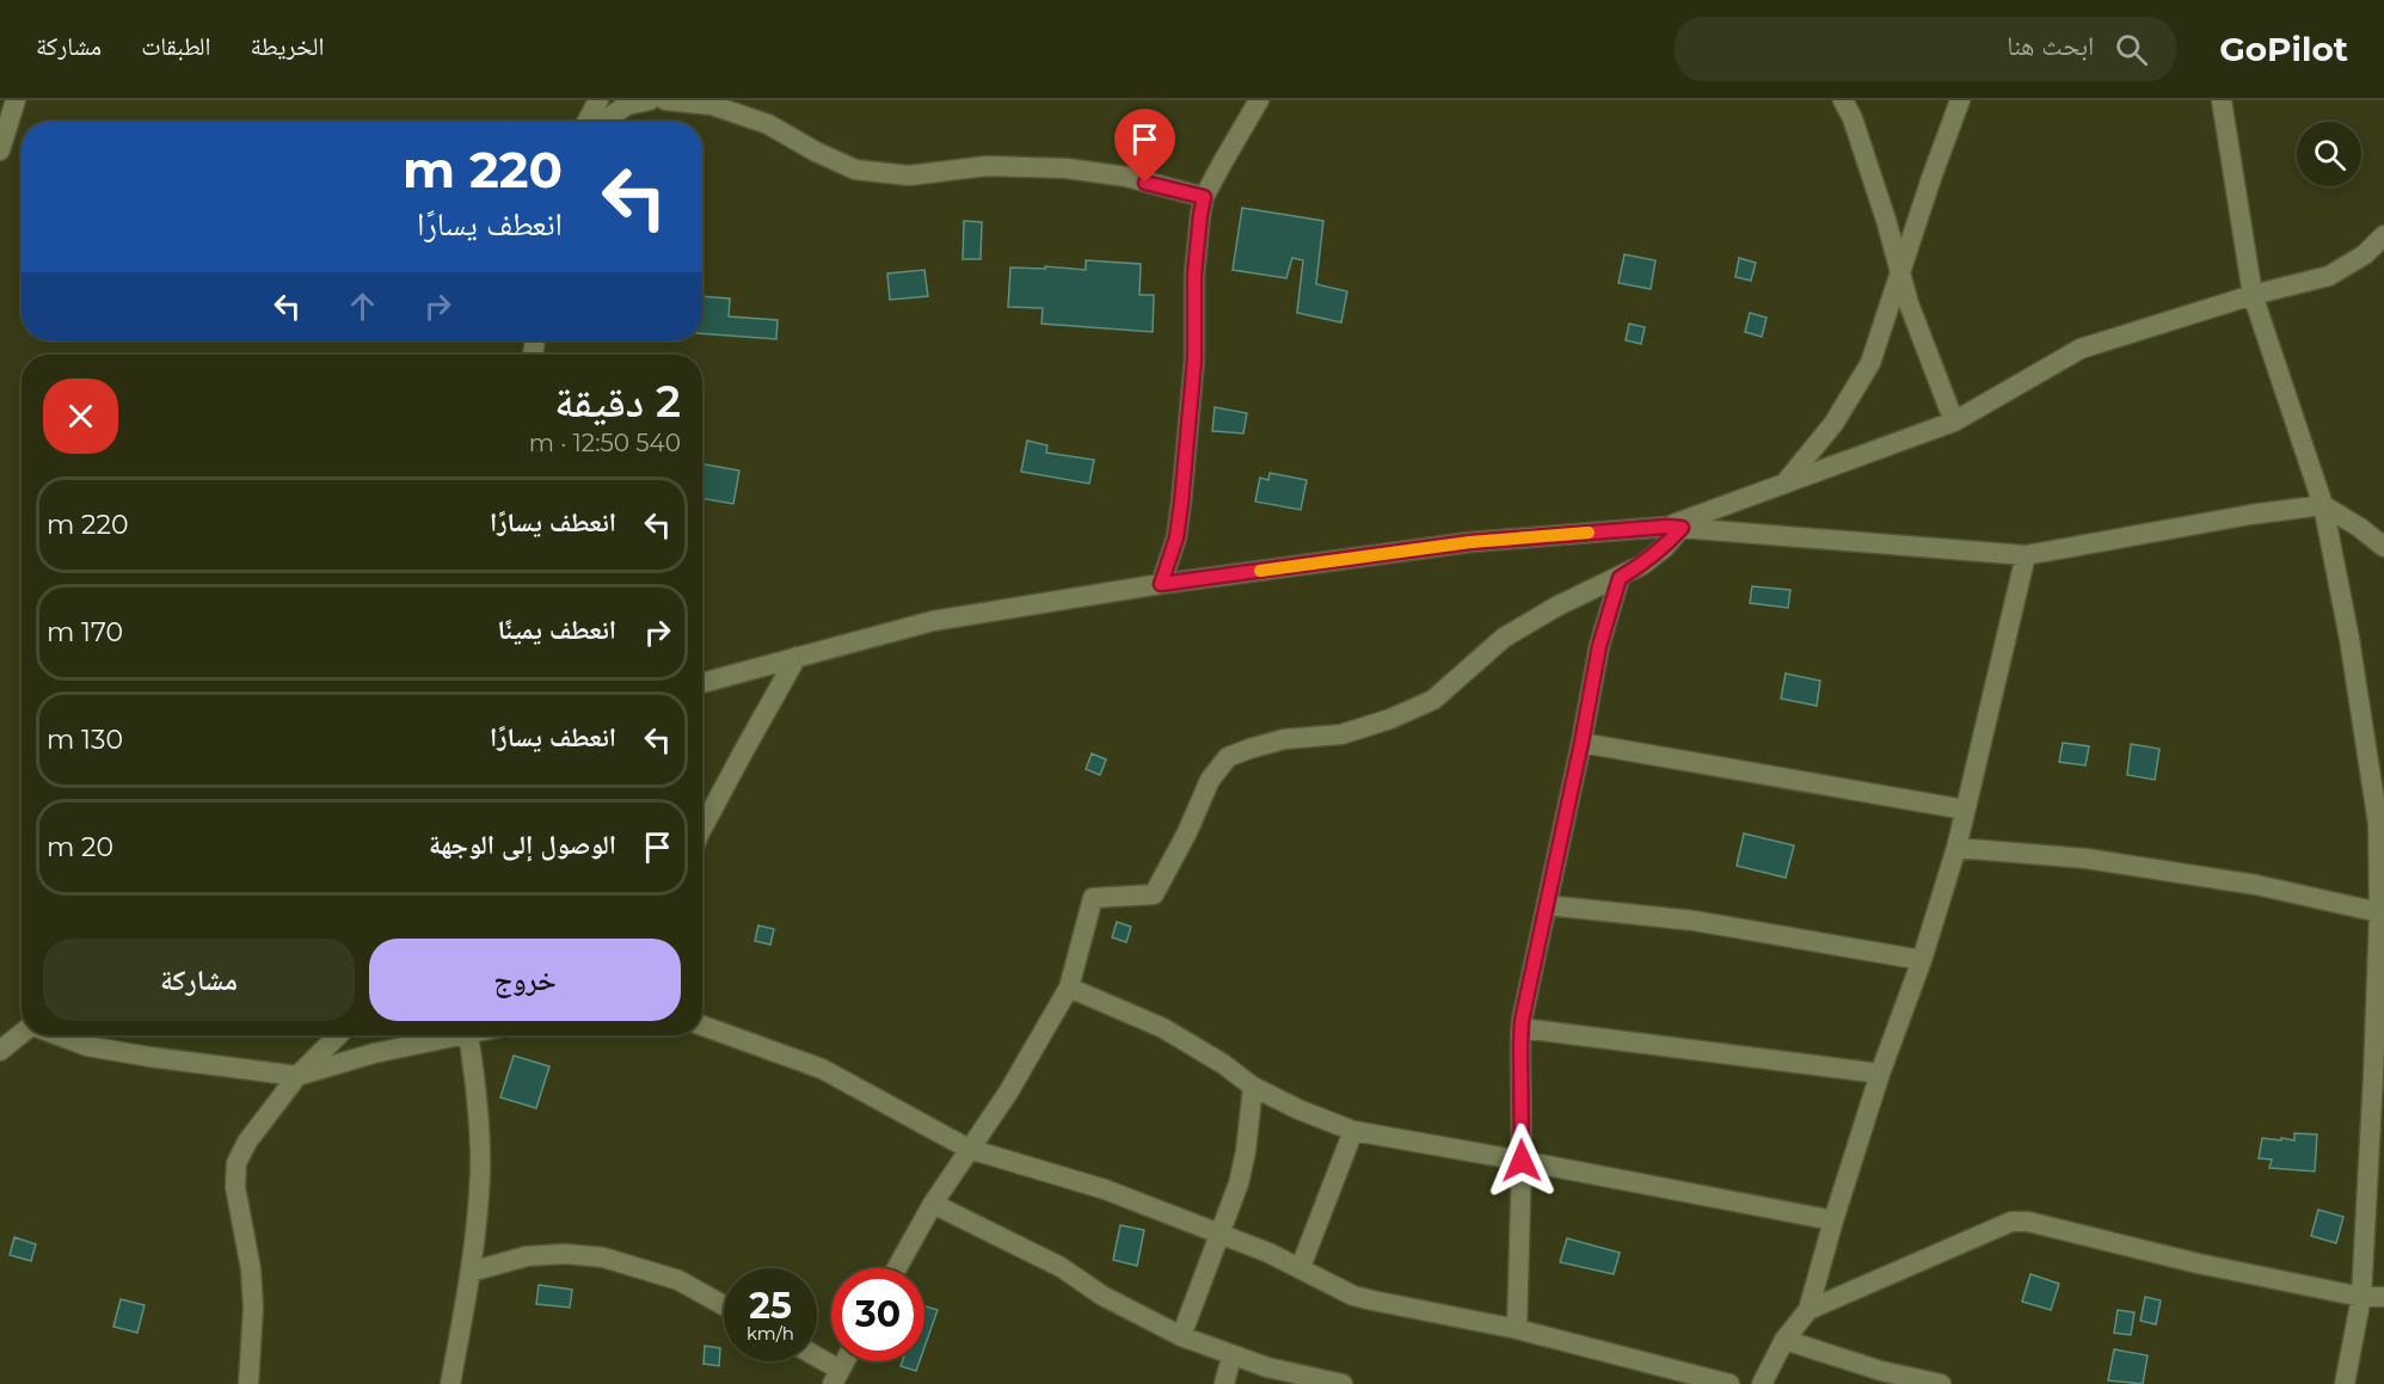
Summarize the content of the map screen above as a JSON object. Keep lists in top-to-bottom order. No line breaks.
{"page":{"header":"GoPilot","search":"ابحث هنا","nav":["الخريطة","الطبقات","مشاركة"],"turn":["220 m","انعطف يسارًا"],"heading":["2 دقيقة","540 m · 12:50"],"list":[{"name":"انعطف يسارًا","value":"220 m"},{"name":"انعطف يمينًا","value":"170 m"},{"name":"انعطف يسارًا","value":"130 m"},{"name":"الوصول إلى الوجهة","value":"20 m"}],"buttons":["خروج","مشاركة"],"speed":"25 km/h","limit":"30"}}
